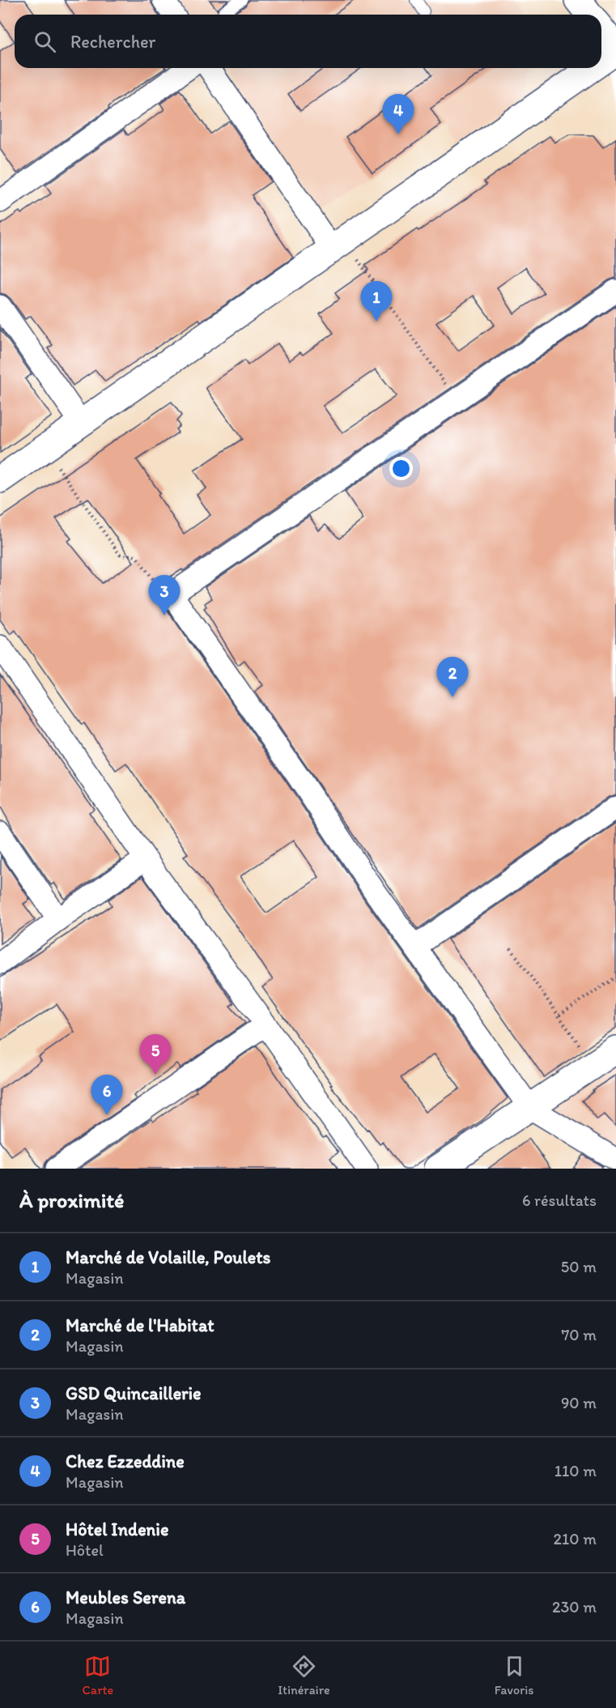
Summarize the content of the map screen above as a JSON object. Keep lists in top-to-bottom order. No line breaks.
{"page":{"search":"Rechercher","pins":["4","1","3","2","5","6"],"heading":["À proximité","6 résultats"],"list":[{"mark":"1","name":"Marché de Volaille, Poulets","note":"Magasin","value":"50 m"},{"mark":"2","name":"Marché de l'Habitat","note":"Magasin","value":"70 m"},{"mark":"3","name":"GSD Quincaillerie","note":"Magasin","value":"90 m"},{"mark":"4","name":"Chez Ezzeddine","note":"Magasin","value":"110 m"},{"mark":"5","name":"Hôtel Indenie","note":"Hôtel","value":"210 m"},{"mark":"6","name":"Meubles Serena","note":"Magasin","value":"230 m"}],"nav":["Carte","Itinéraire","Favoris"]}}
